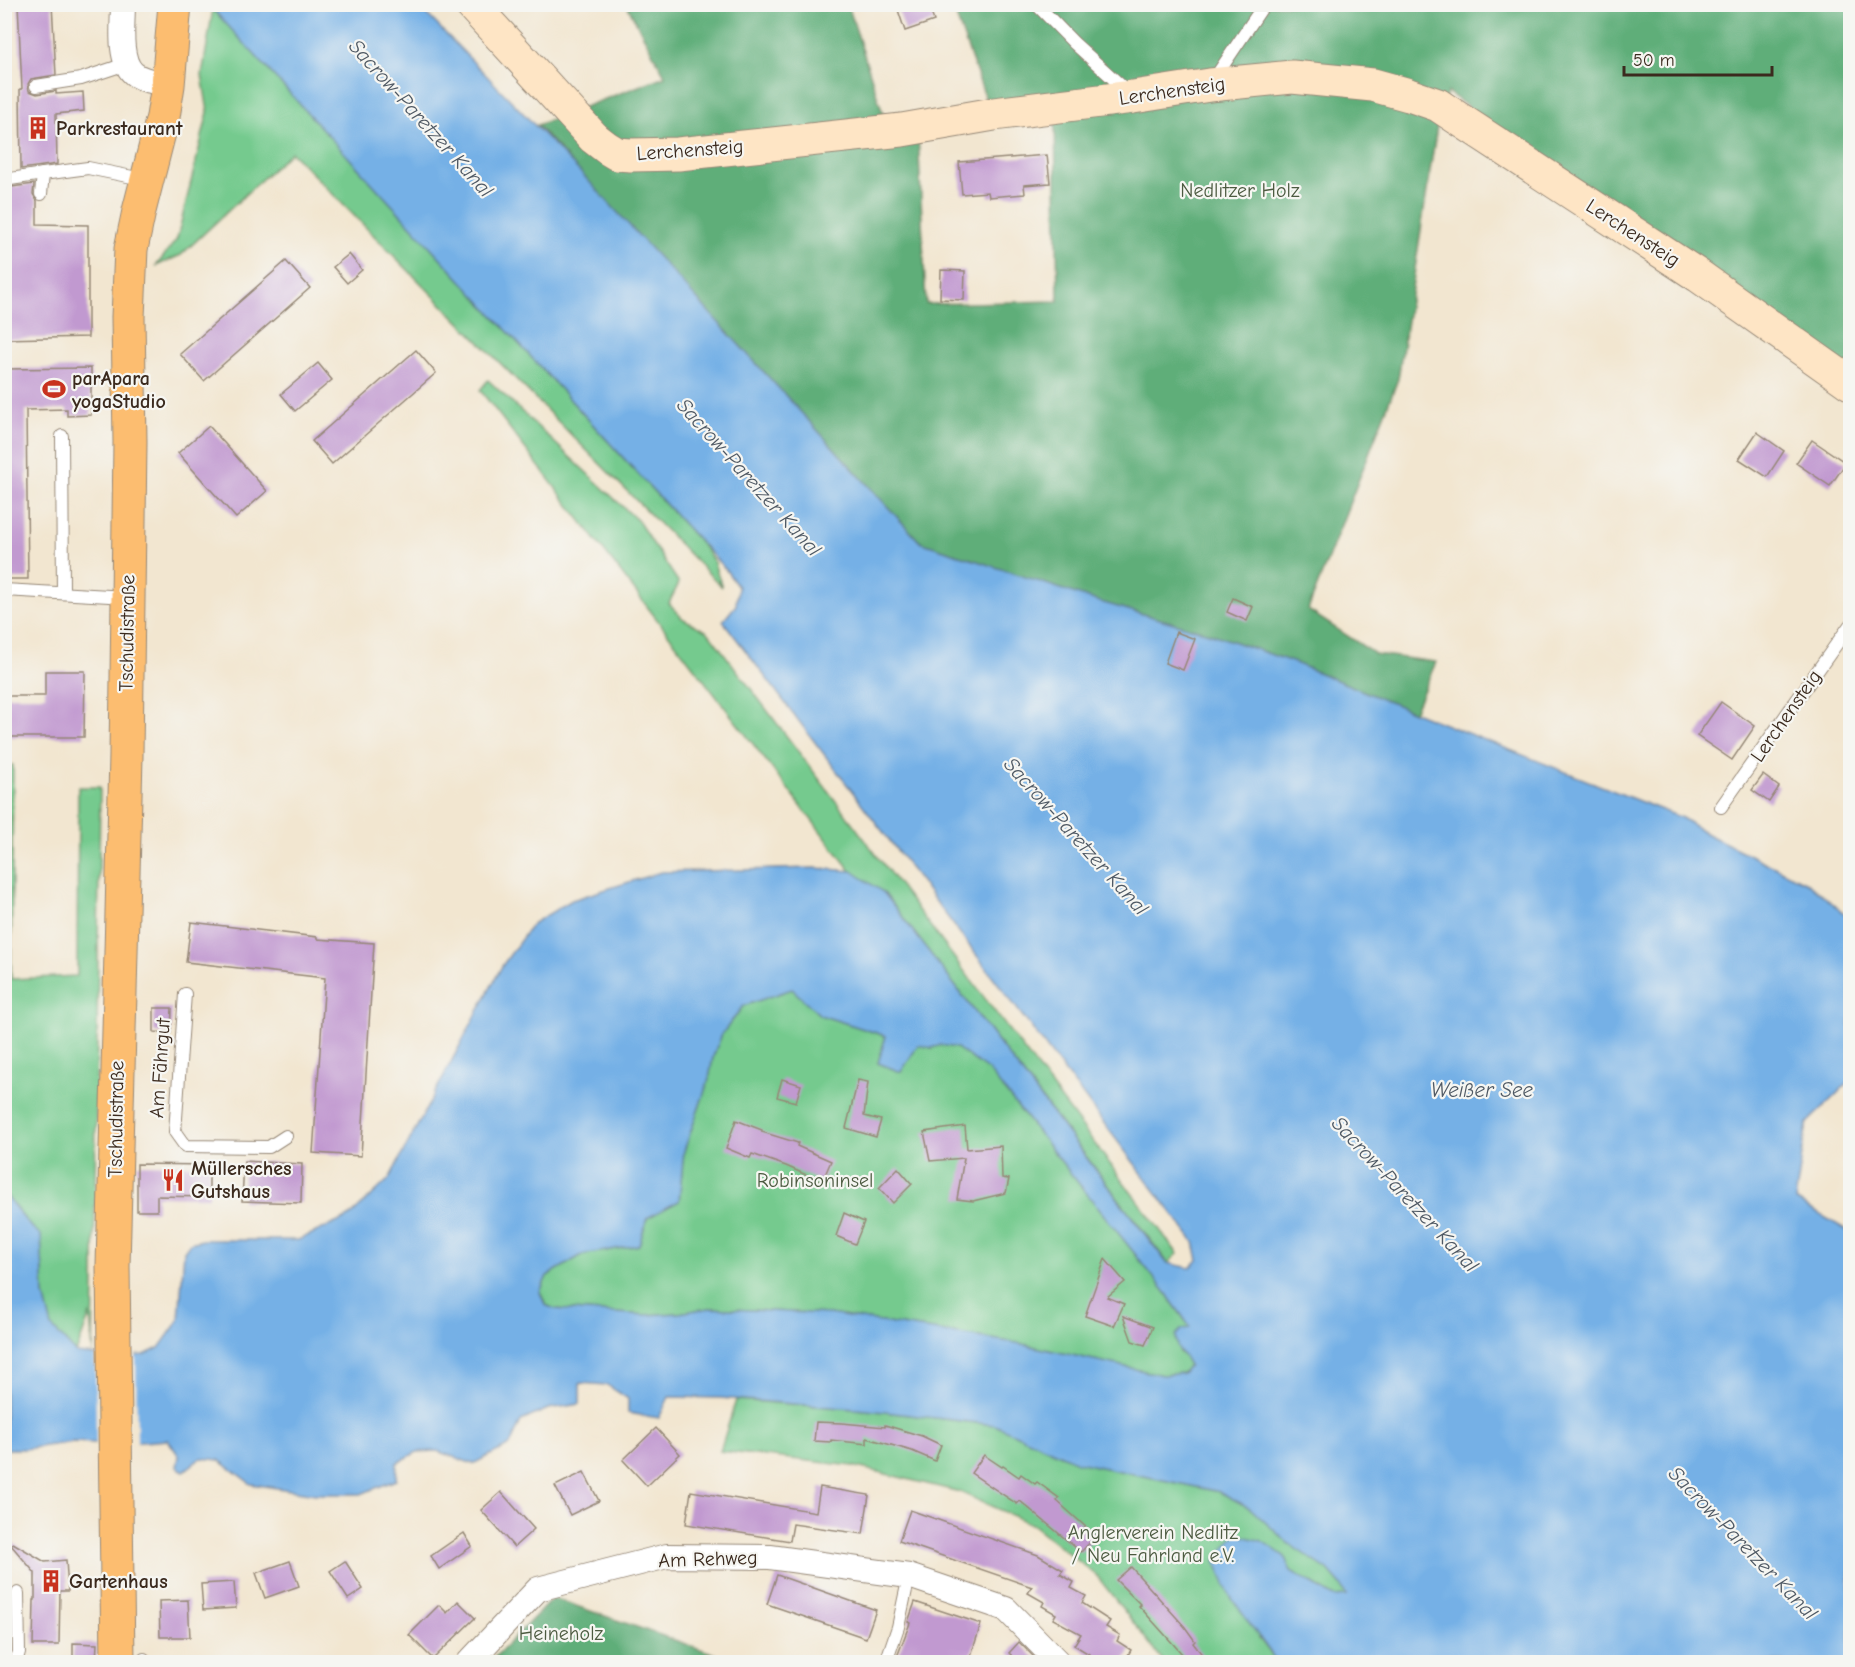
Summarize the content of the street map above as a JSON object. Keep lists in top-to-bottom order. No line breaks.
{"streets":{"main road":["Tschudistraße"],"street":["Lerchensteig","Am Rehweg"],"lane":["Am Fährgut"]},"water":["Sacrow-Paretzer Kanal","Weißer See"],"parks":["Nedlitzer Holz","Robinsoninsel","Anglerverein Nedlitz / Neu Fahrland e.V.","Heineholz"],"places":{"building":["Parkrestaurant","Gartenhaus"],"sports":["parApara yogaStudio"],"restaurant":["Müllersches Gutshaus"]},"scale_bar":"50 m"}
